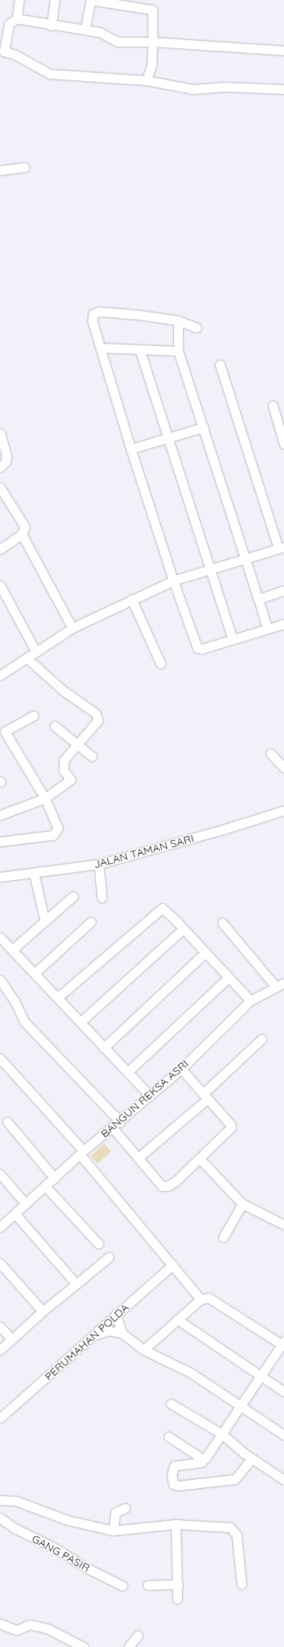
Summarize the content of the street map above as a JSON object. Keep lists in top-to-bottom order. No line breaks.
{"streets":{"street":["JALAN TAMAN SARI","BANGUN REKSA ASRI","PERUMAHAN POLDA","GANG PASIR"]}}
